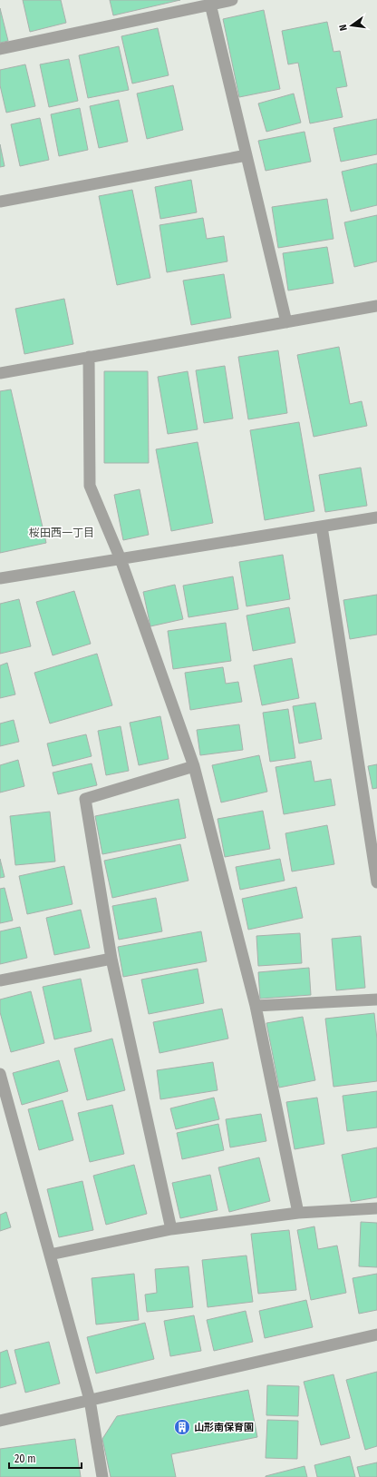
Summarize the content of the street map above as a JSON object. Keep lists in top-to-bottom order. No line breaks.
{"districts":["桜田西一丁目"],"places":{"building":["山形南保育園"]},"scale_bar":"20 m","north":"left"}
